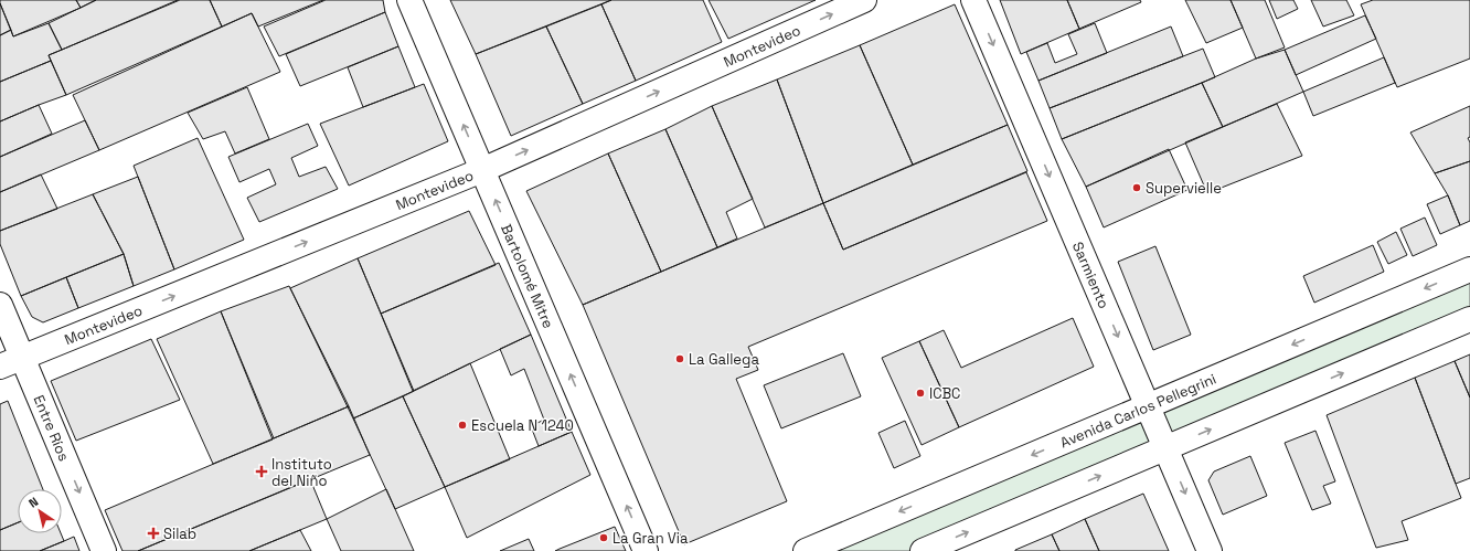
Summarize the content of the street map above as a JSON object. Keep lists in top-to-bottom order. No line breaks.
{"streets":{"street":["Montevideo","Sarmiento","Bartolomé Mitre","Avenida Carlos Pellegrini","Entre Ríos"]},"crossings":[["Montevideo","Bartolomé Mitre"],["Montevideo","Entre Ríos"],["Sarmiento","Avenida Carlos Pellegrini"]],"one_way":["Montevideo","Sarmiento","Bartolomé Mitre","Entre Ríos"],"places":{"other":["Supervielle","La Gallega","ICBC","Escuela N 1240","La Gran Via"],"health":["Instituto del Niño","Silab"]},"north":"top left"}
